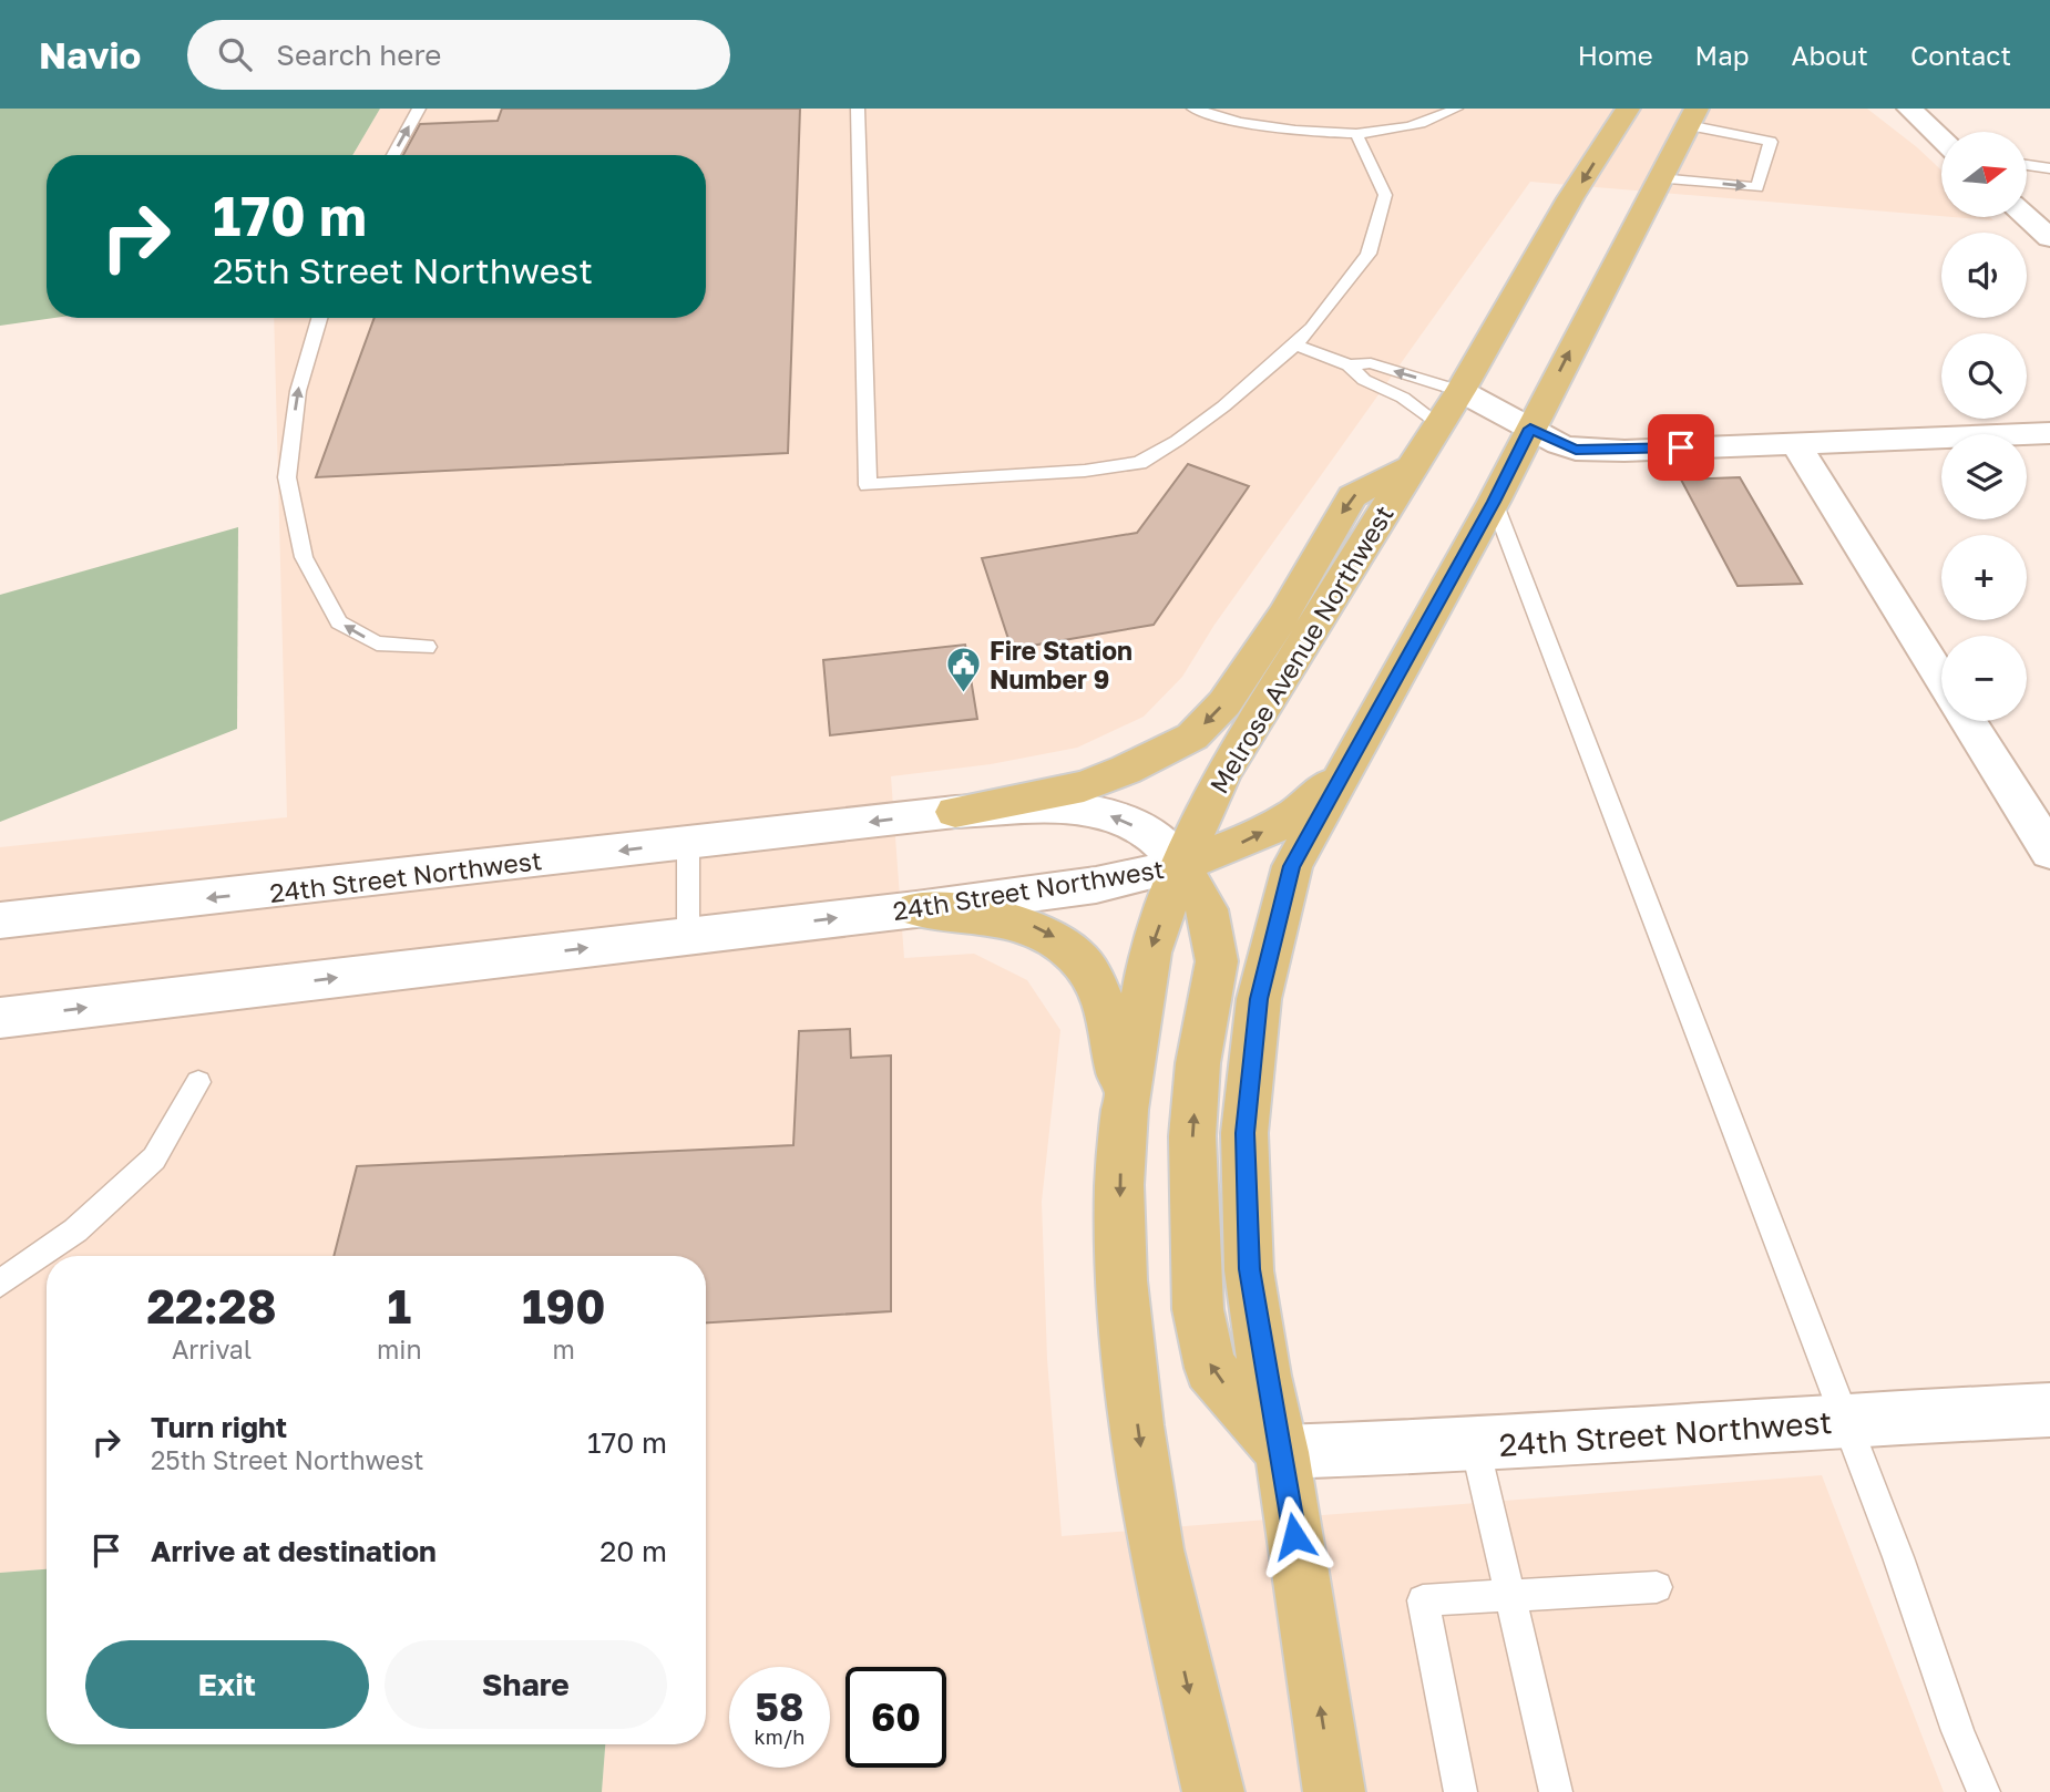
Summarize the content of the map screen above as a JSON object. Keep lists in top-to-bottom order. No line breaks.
{"streets":{"main road":["Melrose Avenue Northwest","24th Street Northwest"]},"crossings":[["Melrose Avenue Northwest","24th Street Northwest"]],"places":{"public building":["Fire Station Number 9"]},"north":"right","page":{"header":"Navio","search":"Search here","nav":["Home","Map","About","Contact"],"map_buttons":["+","−"],"turn":["170 m","25th Street Northwest"],"eta":["22:28","Arrival","1","min","190","m"],"list":[{"name":"Turn right","note":"25th Street Northwest","value":"170 m"},{"name":"Arrive at destination","value":"20 m"}],"buttons":["Exit","Share"],"speed":"58 km/h","limit":"60"}}
